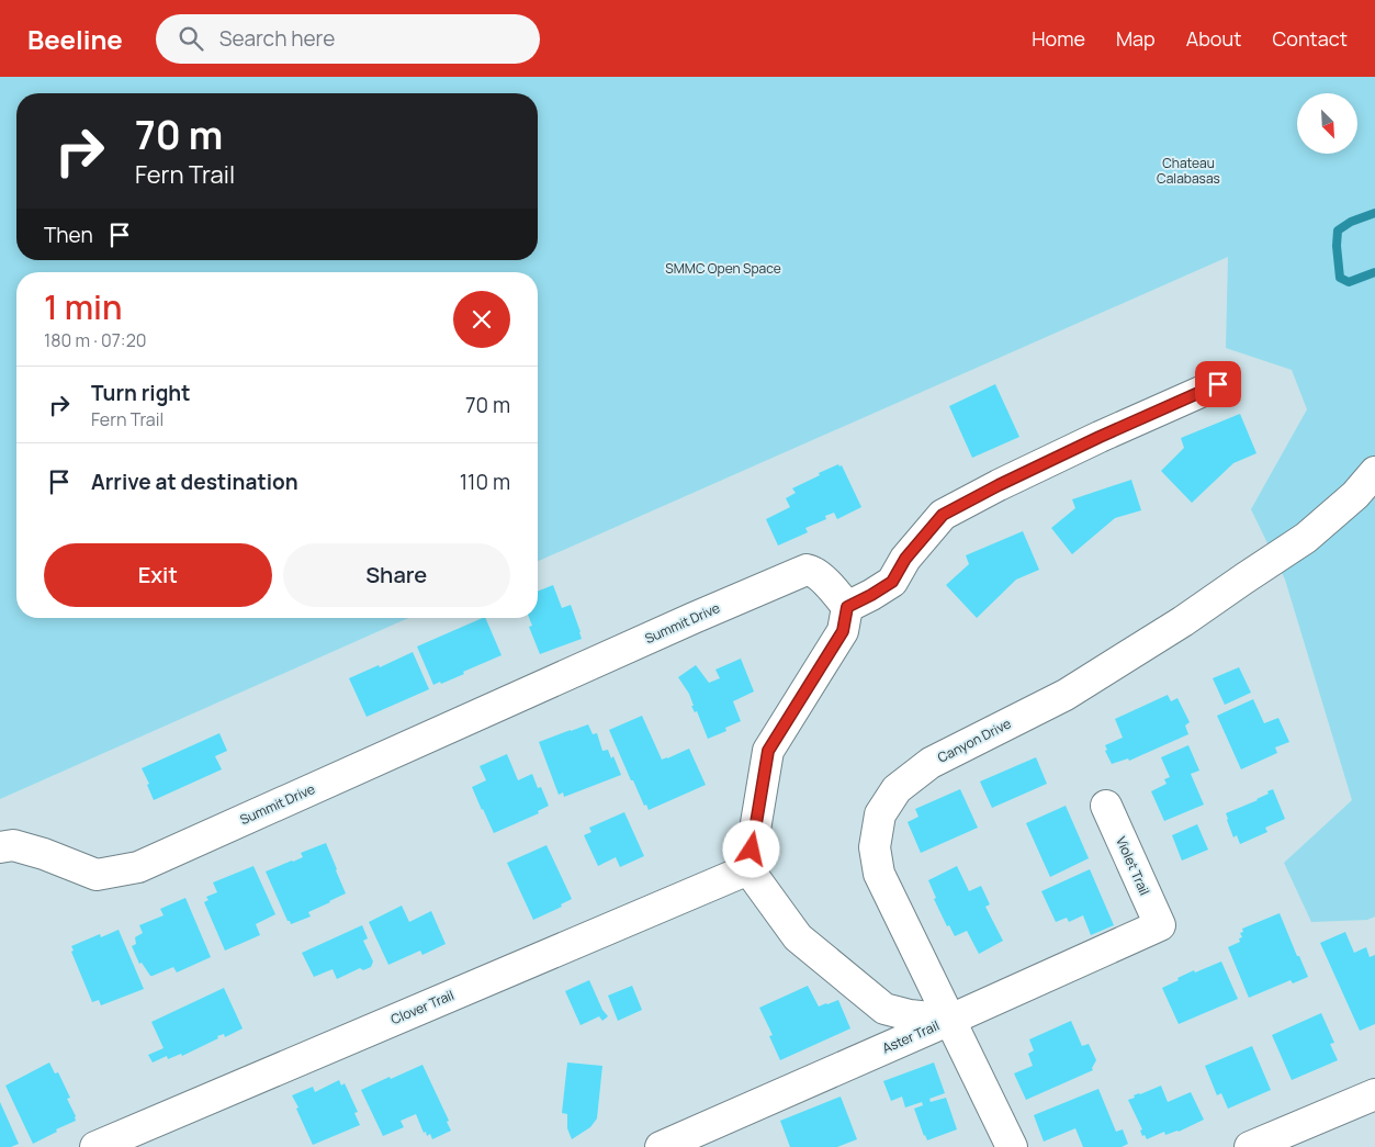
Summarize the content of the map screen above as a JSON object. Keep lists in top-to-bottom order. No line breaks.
{"streets":{"street":["Summit Drive","Canyon Drive","Violet Trail","Clover Trail","Aster Trail"]},"crossings":[["Canyon Drive","Aster Trail"],["Violet Trail","Aster Trail"]],"parks":["Chateau Calabasas","SMMC Open Space"],"north":"bottom right","page":{"header":"Beeline","search":"Search here","nav":["Home","Map","About","Contact"],"turn":["70 m","Fern Trail"],"then":"Then","heading":["1 min","180 m · 07:20"],"list":[{"name":"Turn right","note":"Fern Trail","value":"70 m"},{"name":"Arrive at destination","value":"110 m"}],"buttons":["Exit","Share"]}}
